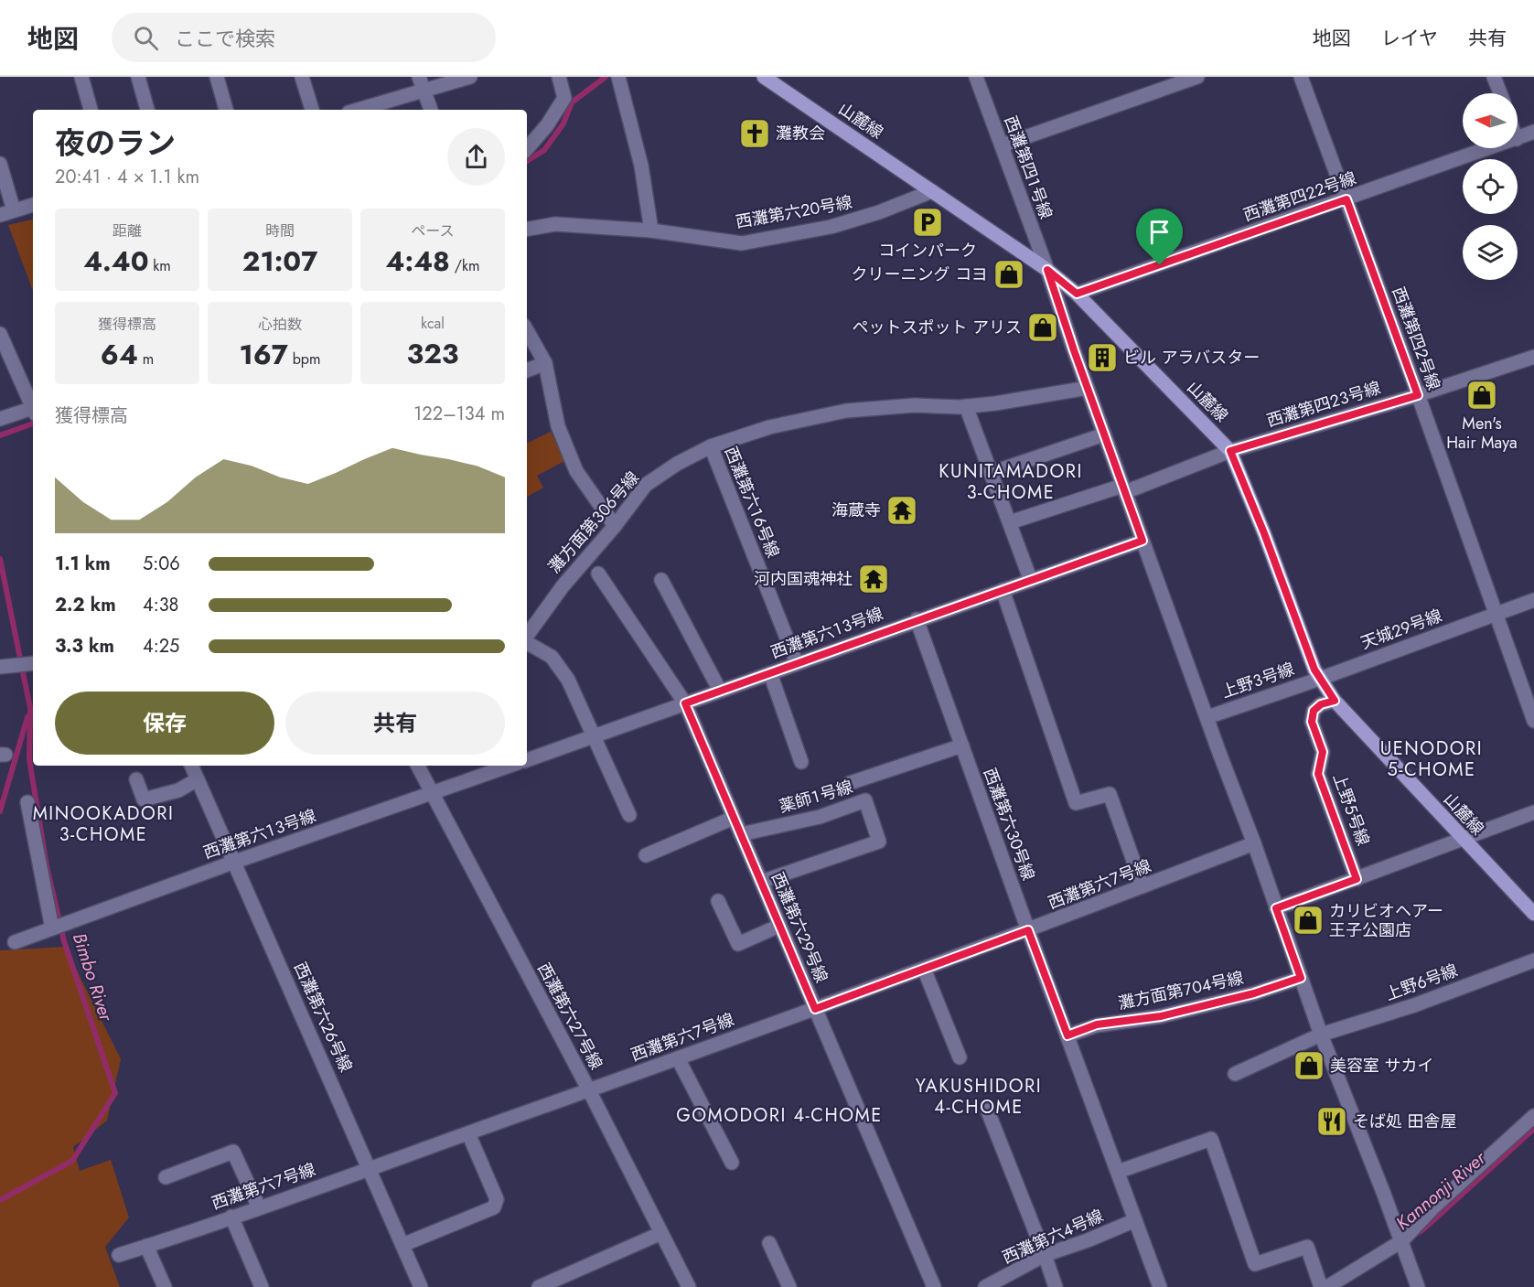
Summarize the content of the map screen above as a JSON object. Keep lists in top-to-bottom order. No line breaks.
{"streets":{"main road":["山麓線"],"street":["西灘第四１号線","西灘第四２２号線","西灘第六２０号線","西灘第四２号線","西灘第四２３号線","西灘第六１６号線","灘方面第３０６号線","天城２９号線","西灘第六１３号線","上野３号線","薬師１号線","上野５号線","西灘第六３０号線","西灘第六７号線","西灘第六２９号線","上野６号線","灘方面第７０４号線","西灘第六２７号線","西灘第六２６号線","西灘第六４号線"]},"crossings":[["山麓線","西灘第四１号線"],["山麓線","西灘第四２２号線"],["山麓線","西灘第六２０号線"],["山麓線","西灘第四２３号線"],["山麓線","天城２９号線"],["山麓線","上野３号線"],["山麓線","上野５号線"],["西灘第四１号線","西灘第四２３号線"],["西灘第四１号線","灘方面第３０６号線"],["西灘第四１号線","西灘第六１３号線"],["西灘第四１号線","上野３号線"],["西灘第四１号線","西灘第六７号線"],["西灘第四１号線","上野６号線"],["西灘第四１号線","灘方面第７０４号線"],["西灘第四２２号線","西灘第四２号線"],["西灘第四２号線","西灘第四２３号線"],["西灘第四２号線","天城２９号線"],["西灘第六１６号線","灘方面第３０６号線"],["西灘第六１６号線","西灘第六１３号線"],["天城２９号線","上野３号線"],["西灘第六１３号線","西灘第六３０号線"],["西灘第六１３号線","西灘第六２９号線"],["西灘第六１３号線","西灘第六２７号線"],["西灘第六１３号線","西灘第六２６号線"],["薬師１号線","西灘第六２９号線"],["西灘第六３０号線","西灘第六７号線"],["西灘第六３０号線","灘方面第７０４号線"],["西灘第六３０号線","西灘第六４号線"],["西灘第六７号線","西灘第六２９号線"],["西灘第六７号線","西灘第六２７号線"],["西灘第六７号線","西灘第六２６号線"]],"districts":["KUNITAMADORI 3-CHOME","UENODORI 5-CHOME","MINOOKADORI 3-CHOME","YAKUSHIDORI 4-CHOME","GOMODORI 4-CHOME"],"water":["Bimbo River","Kannonji River"],"places":{"church":["灘教会"],"parking":["コインパーク"],"shop":["クリーニング コヨ","ペットスポット アリス","Men's Hair Maya","カリビオヘアー 王子公園店","美容室 サカイ"],"building":["ビル アラバスター"],"temple":["海蔵寺","河内国魂神社"],"restaurant":["そば処 田舎屋"]},"north":"left","page":{"header":"地図","search":"ここで検索","nav":["地図","レイヤ","共有"],"heading":["夜のラン","20:41 · 4 × 1.1 km"],"stats":[["距離","4.40 km"],["時間","21:07"],["ペース","4:48 /km"],["獲得標高","64 m"],["心拍数","167 bpm"],["kcal","323"]],"chart":["獲得標高","122–134 m"],"list":[{"name":"1.1 km","note":"5:06"},{"name":"2.2 km","note":"4:38"},{"name":"3.3 km","note":"4:25"}],"buttons":["保存","共有"]}}
